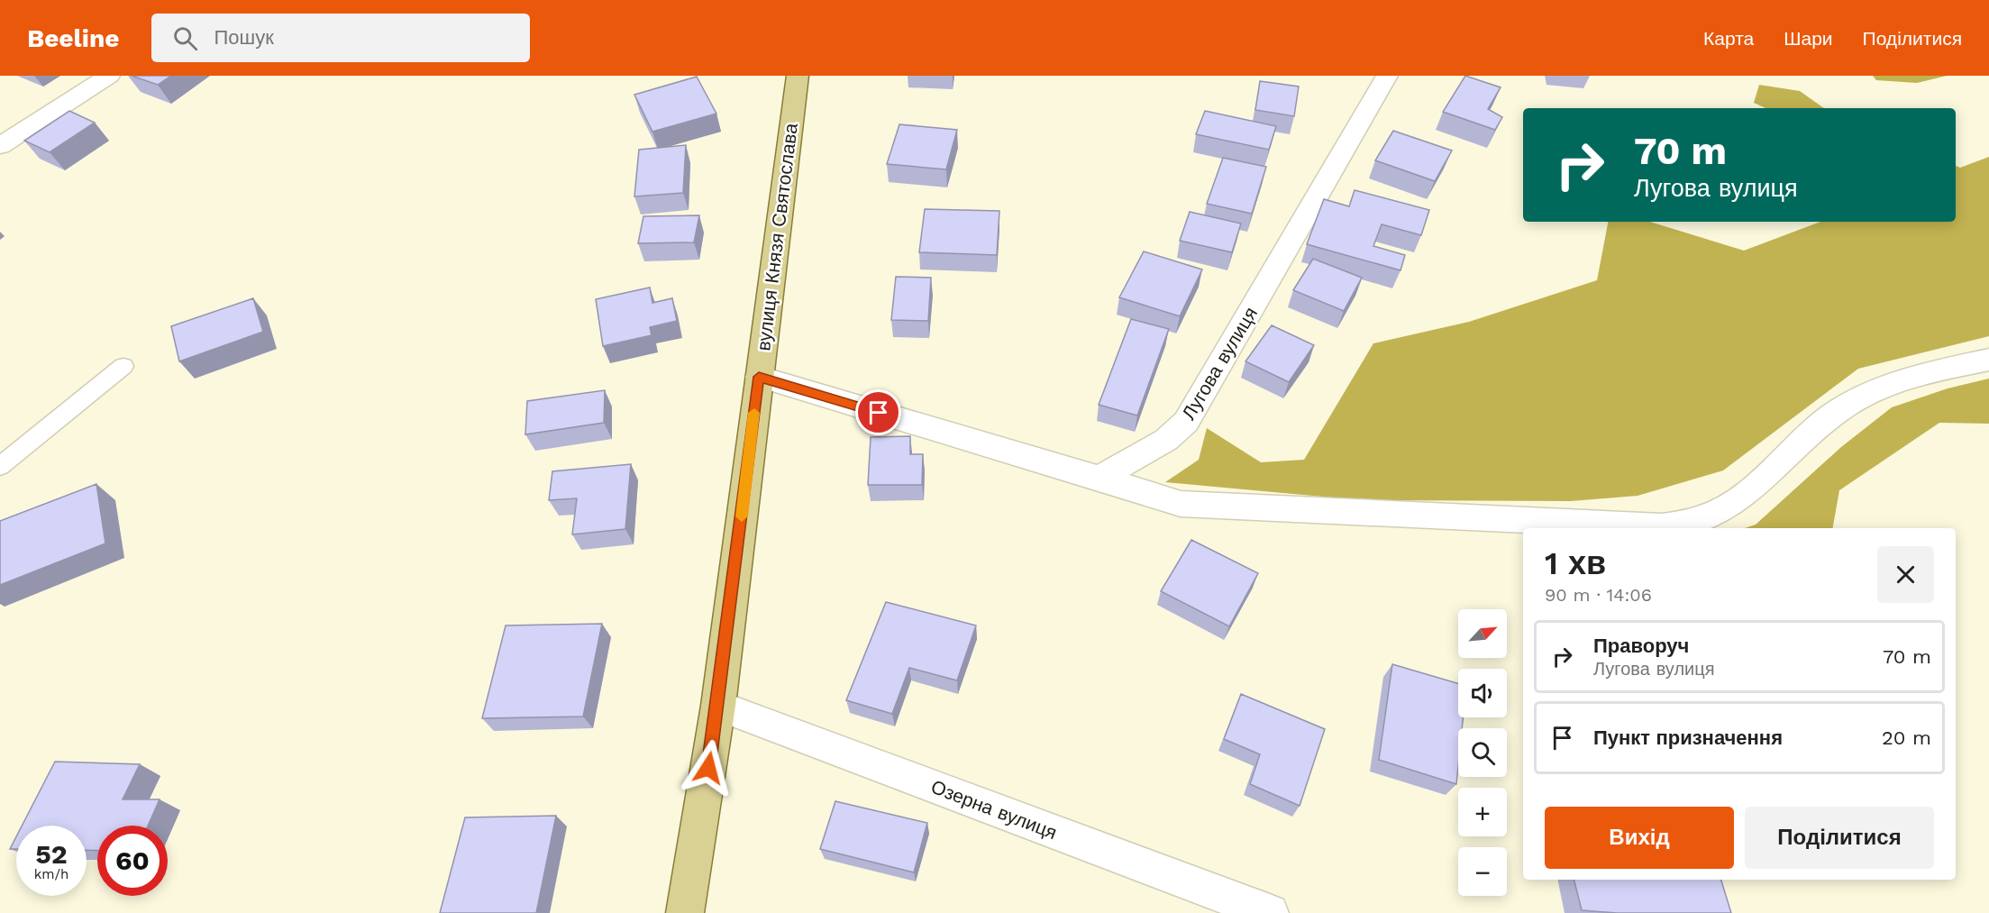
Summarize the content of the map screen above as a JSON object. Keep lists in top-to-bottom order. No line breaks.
{"streets":{"main road":["вулиця Князя Святослава"],"street":["Лугова вулиця","Озерна вулиця"]},"crossings":[["вулиця Князя Святослава","Озерна вулиця"]],"north":"top right","page":{"header":"Beeline","search":"Пошук","nav":["Карта","Шари","Поділитися"],"turn":["70 m","Лугова вулиця"],"heading":["1 хв","90 m · 14:06"],"map_buttons":["+","−"],"list":[{"name":"Праворуч","note":"Лугова вулиця","value":"70 m"},{"name":"Пункт призначення","value":"20 m"}],"buttons":["Вихід","Поділитися"],"speed":"52 km/h","limit":"60"}}
